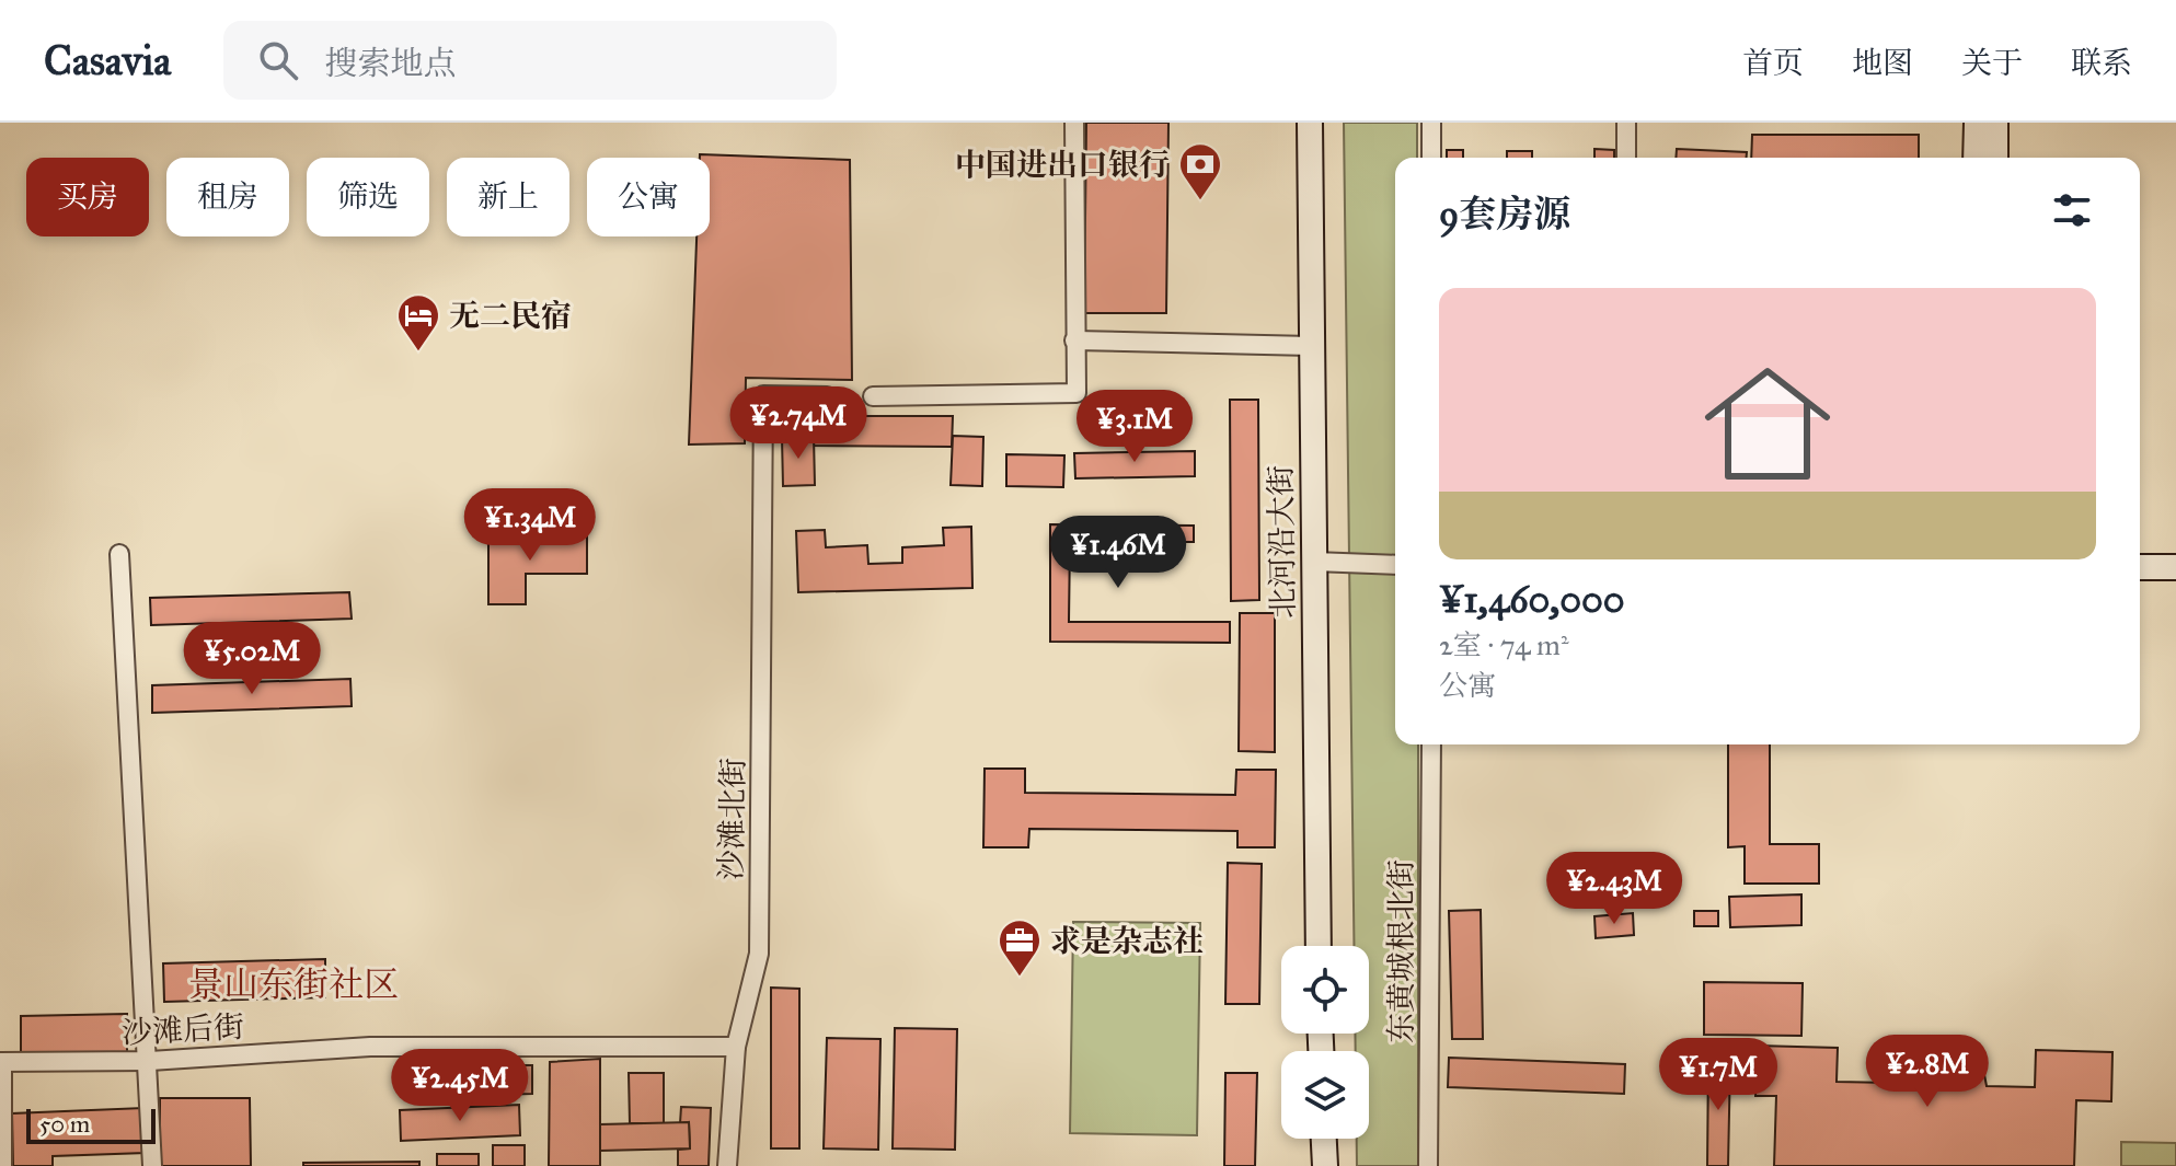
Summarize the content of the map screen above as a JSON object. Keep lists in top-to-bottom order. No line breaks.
{"streets":{"main road":["北河沿大街"],"street":["沙滩北街","东黄城根北街","沙滩后街"]},"crossings":[["沙滩北街","沙滩后街"]],"districts":["景山东街社区"],"places":{"bank":["中国进出口银行"],"hotel":["无二民宿"],"office":["求是杂志社"]},"scale_bar":"50 m","page":{"header":"Casavia","search":"搜索地点","nav":["首页","地图","关于","联系"],"chip":["买房","租房","筛选","新上","公寓"],"heading":"9套房源","list":[{"name":"¥1,460,000","note":"2室 · 74 m² · 公寓"}],"price":["¥2.74M","¥3.1M","¥1.34M","¥1.46M","¥5.02M","¥2.43M","¥2.8M","¥1.7M","¥2.45M"],"scale":"50 m"}}
